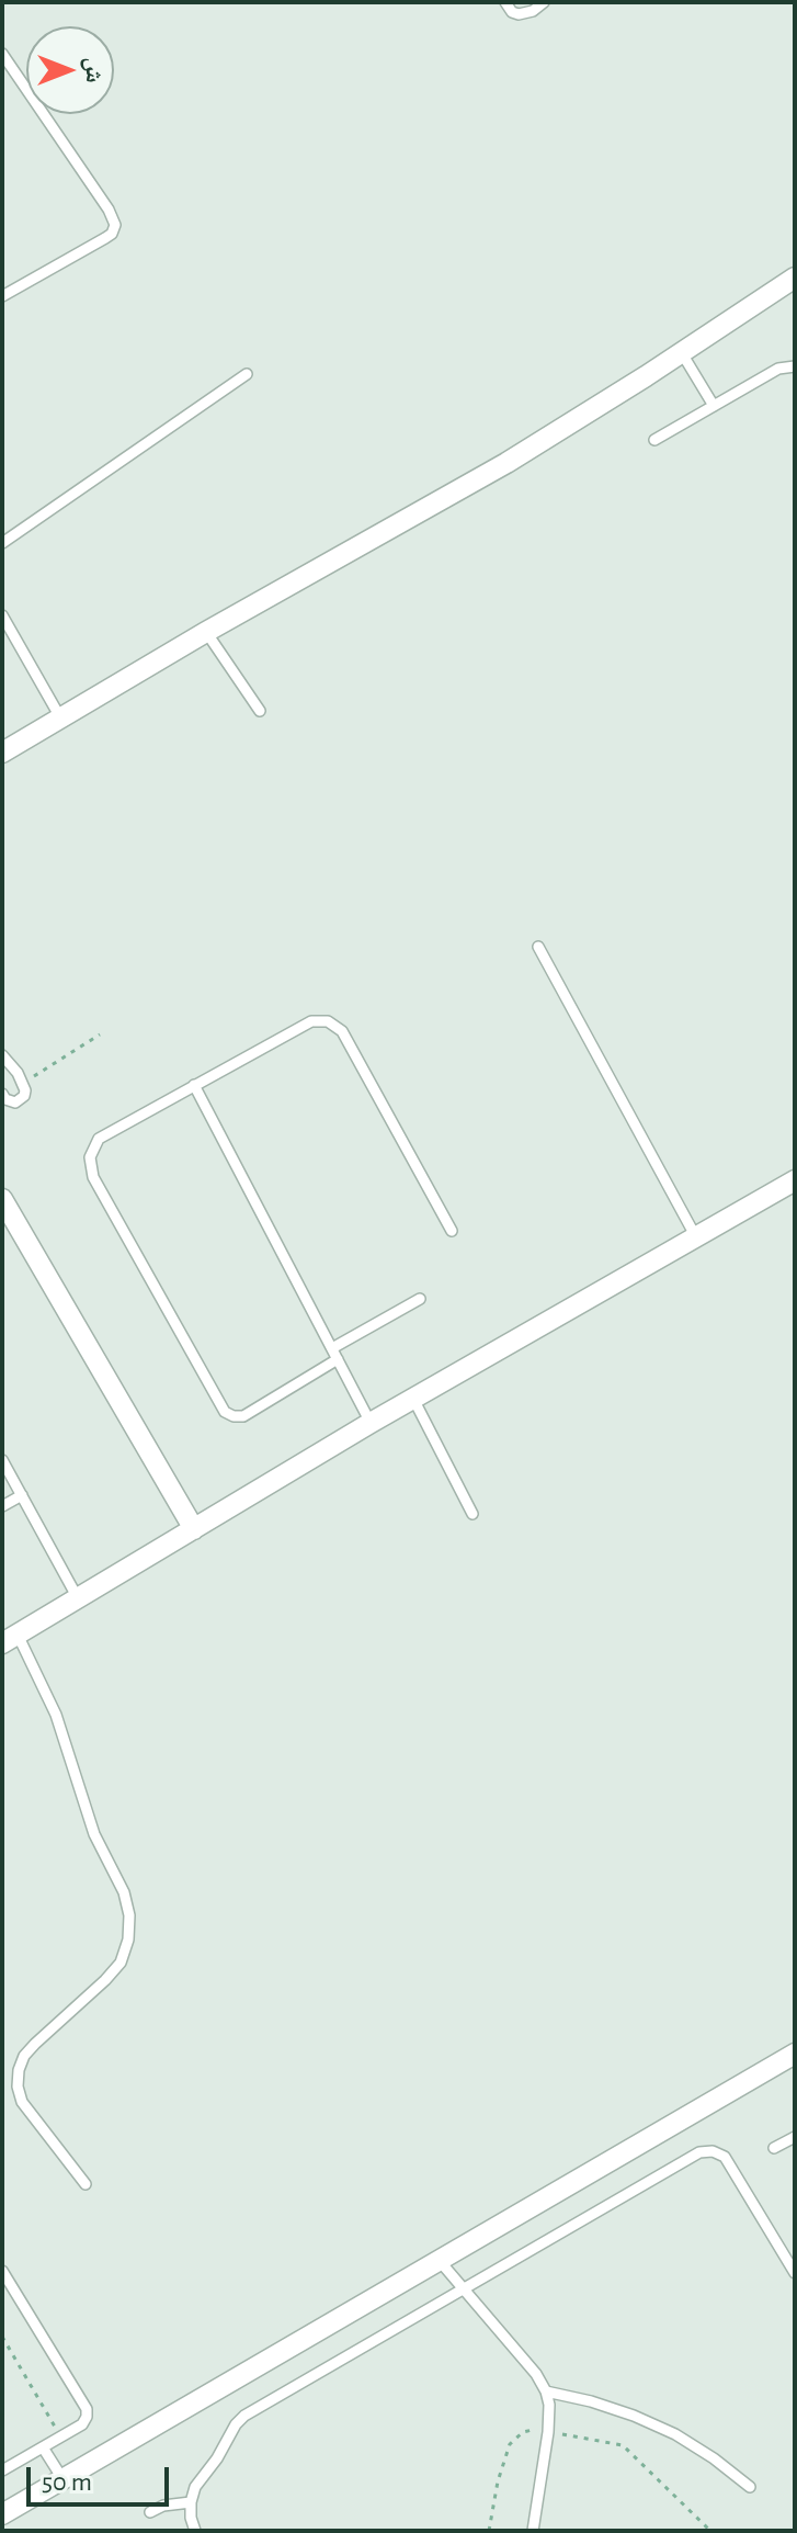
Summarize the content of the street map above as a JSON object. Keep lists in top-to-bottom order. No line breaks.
{"scale_bar":"50 m","north":"right"}
